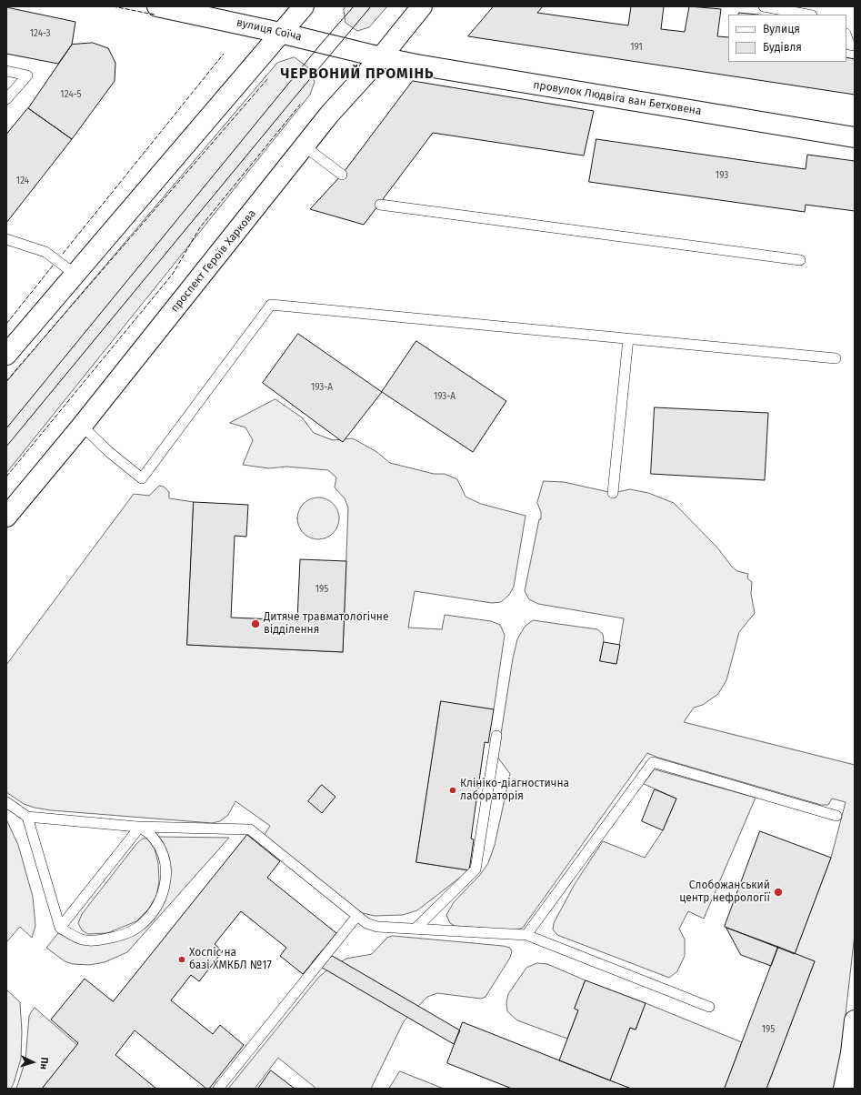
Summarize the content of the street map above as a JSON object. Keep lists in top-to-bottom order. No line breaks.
{"streets":{"main road":["вулиця Соїча","провулок Людвіга ван Бетховена","проспект Героїв Харкова"]},"crossings":[["вулиця Соїча","провулок Людвіга ван Бетховена"],["вулиця Соїча","проспект Героїв Харкова"],["провулок Людвіга ван Бетховена","проспект Героїв Харкова"]],"districts":["ЧЕРВОНИЙ ПРОМІНЬ"],"places":["Дитяче травматологічне відділення","Клініко-діагностична лабораторія","Слобожанський центр нефрології","Хоспіс на базі ХМКБЛ №17"],"house_numbers":["124-3","191","124-5","193","124","193-А","193-А","195","195"],"legend":["Вулиця","Будівля"],"north":"right"}
